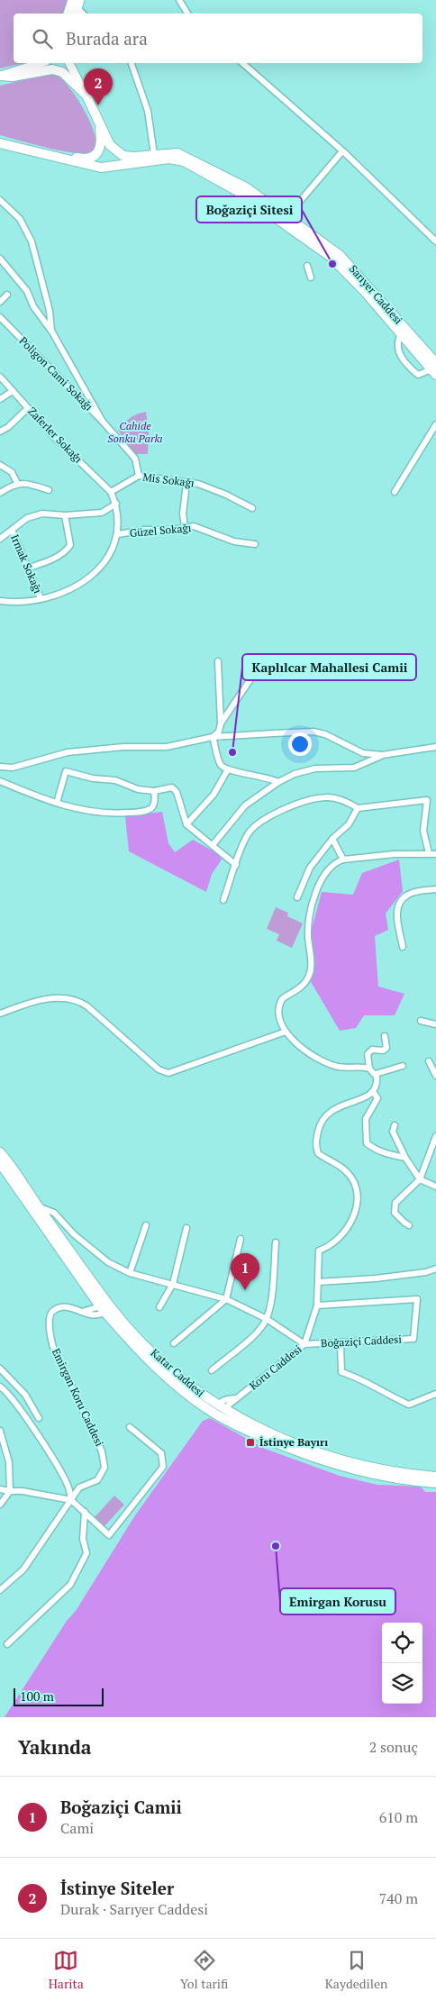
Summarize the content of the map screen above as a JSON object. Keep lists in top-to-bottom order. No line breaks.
{"streets":{"main road":["Sarıyer Caddesi","Katar Caddesi"],"street":["Poligon Cami Sokağı","Zaferler Sokağı","Mis Sokağı","Güzel Sokağı","Irmak Sokağı","Boğaziçi Caddesi","Koru Caddesi","Emirgan Koru Caddesi"]},"crossings":[["Poligon Cami Sokağı","Mis Sokağı"],["Zaferler Sokağı","Mis Sokağı"],["Boğaziçi Caddesi","Koru Caddesi"],["Koru Caddesi","Katar Caddesi"],["Katar Caddesi","Emirgan Koru Caddesi"]],"parks":["Cahide Sonku Parkı"],"places":{"other":["Boğaziçi Sitesi","Kaplılcar Mahallesi Camii","Emirgan Korusu"],"transit":["İstinye Bayırı"]},"scale_bar":"100 m","page":{"search":"Burada ara","pins":["2","1"],"scale":"100 m","heading":["Yakında","2 sonuç"],"list":[{"mark":"1","name":"Boğaziçi Camii","note":"Cami","value":"610 m"},{"mark":"2","name":"İstinye Siteler","note":"Durak · Sarıyer Caddesi","value":"740 m"}],"nav":["Harita","Yol tarifi","Kaydedilen"]}}
